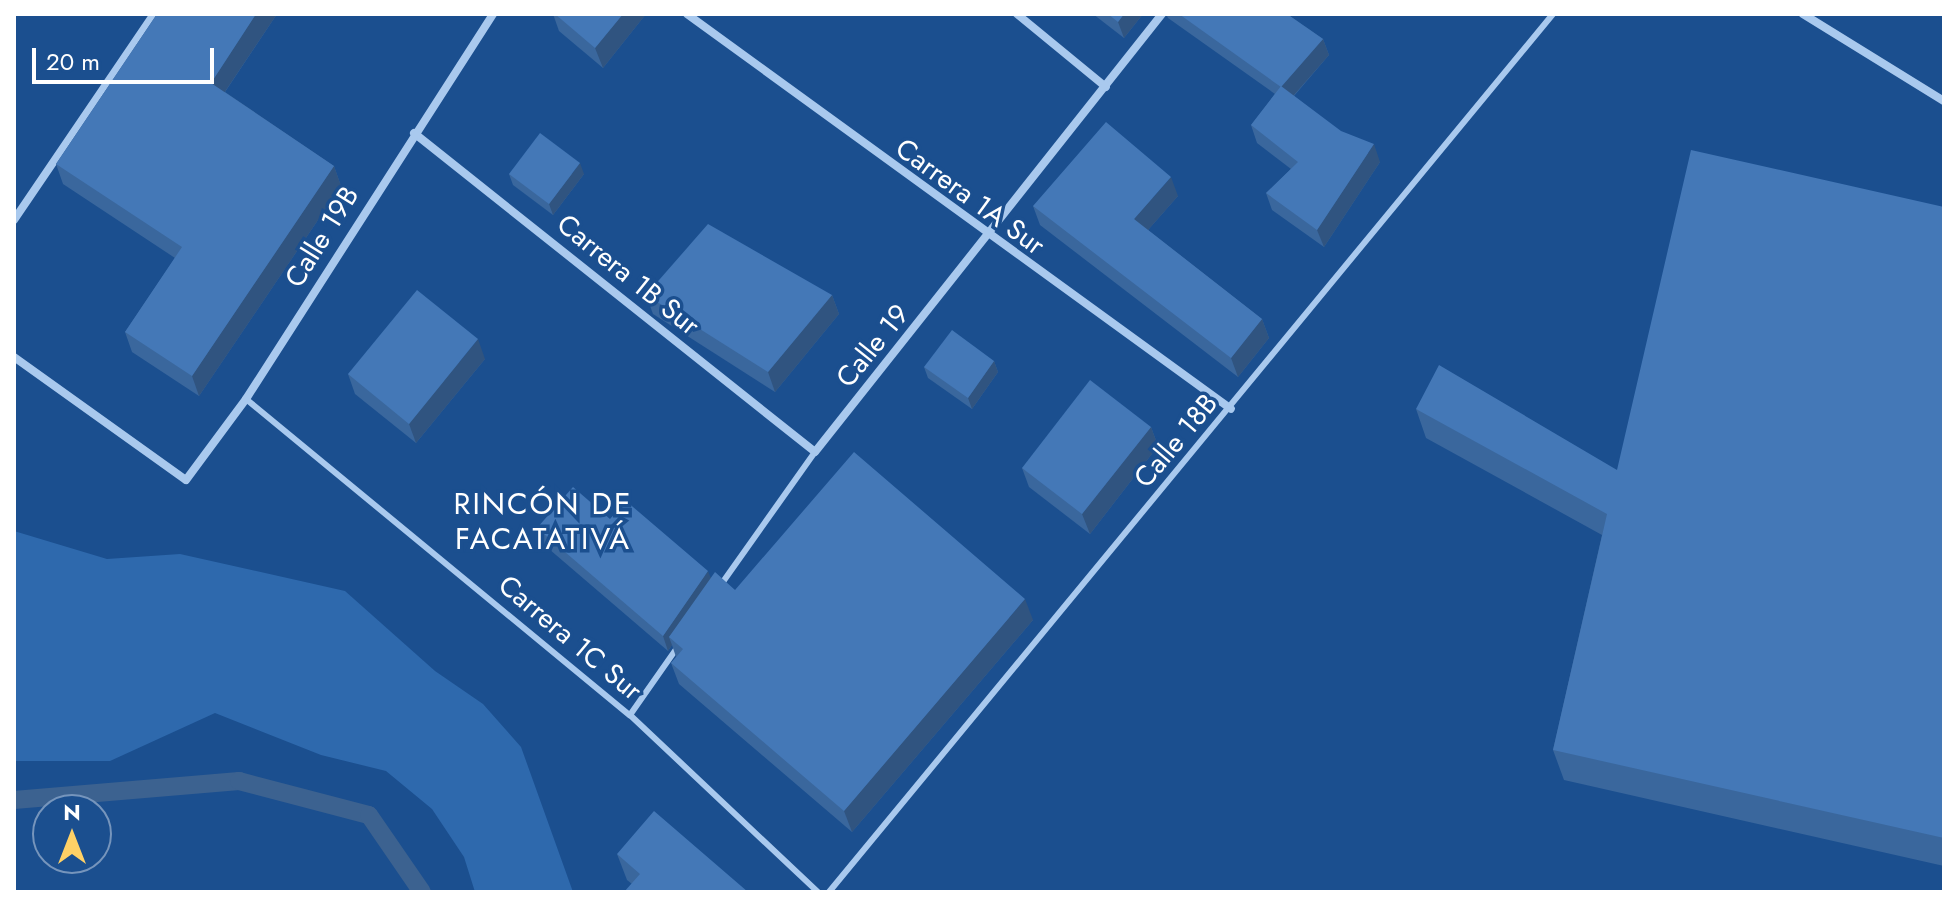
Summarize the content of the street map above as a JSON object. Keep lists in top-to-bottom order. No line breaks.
{"streets":{"street":["Carrera 1A Sur","Calle 19B","Carrera 1B Sur","Calle 19"],"lane":["Calle 18B","Carrera 1C Sur"]},"crossings":[["Carrera 1A Sur","Calle 19"],["Carrera 1A Sur","Calle 18B"],["Calle 19B","Carrera 1B Sur"],["Calle 19B","Carrera 1C Sur"],["Carrera 1B Sur","Calle 19"]],"districts":["RINCÓN DE FACATATIVÁ"],"scale_bar":"20 m","north":"top"}
